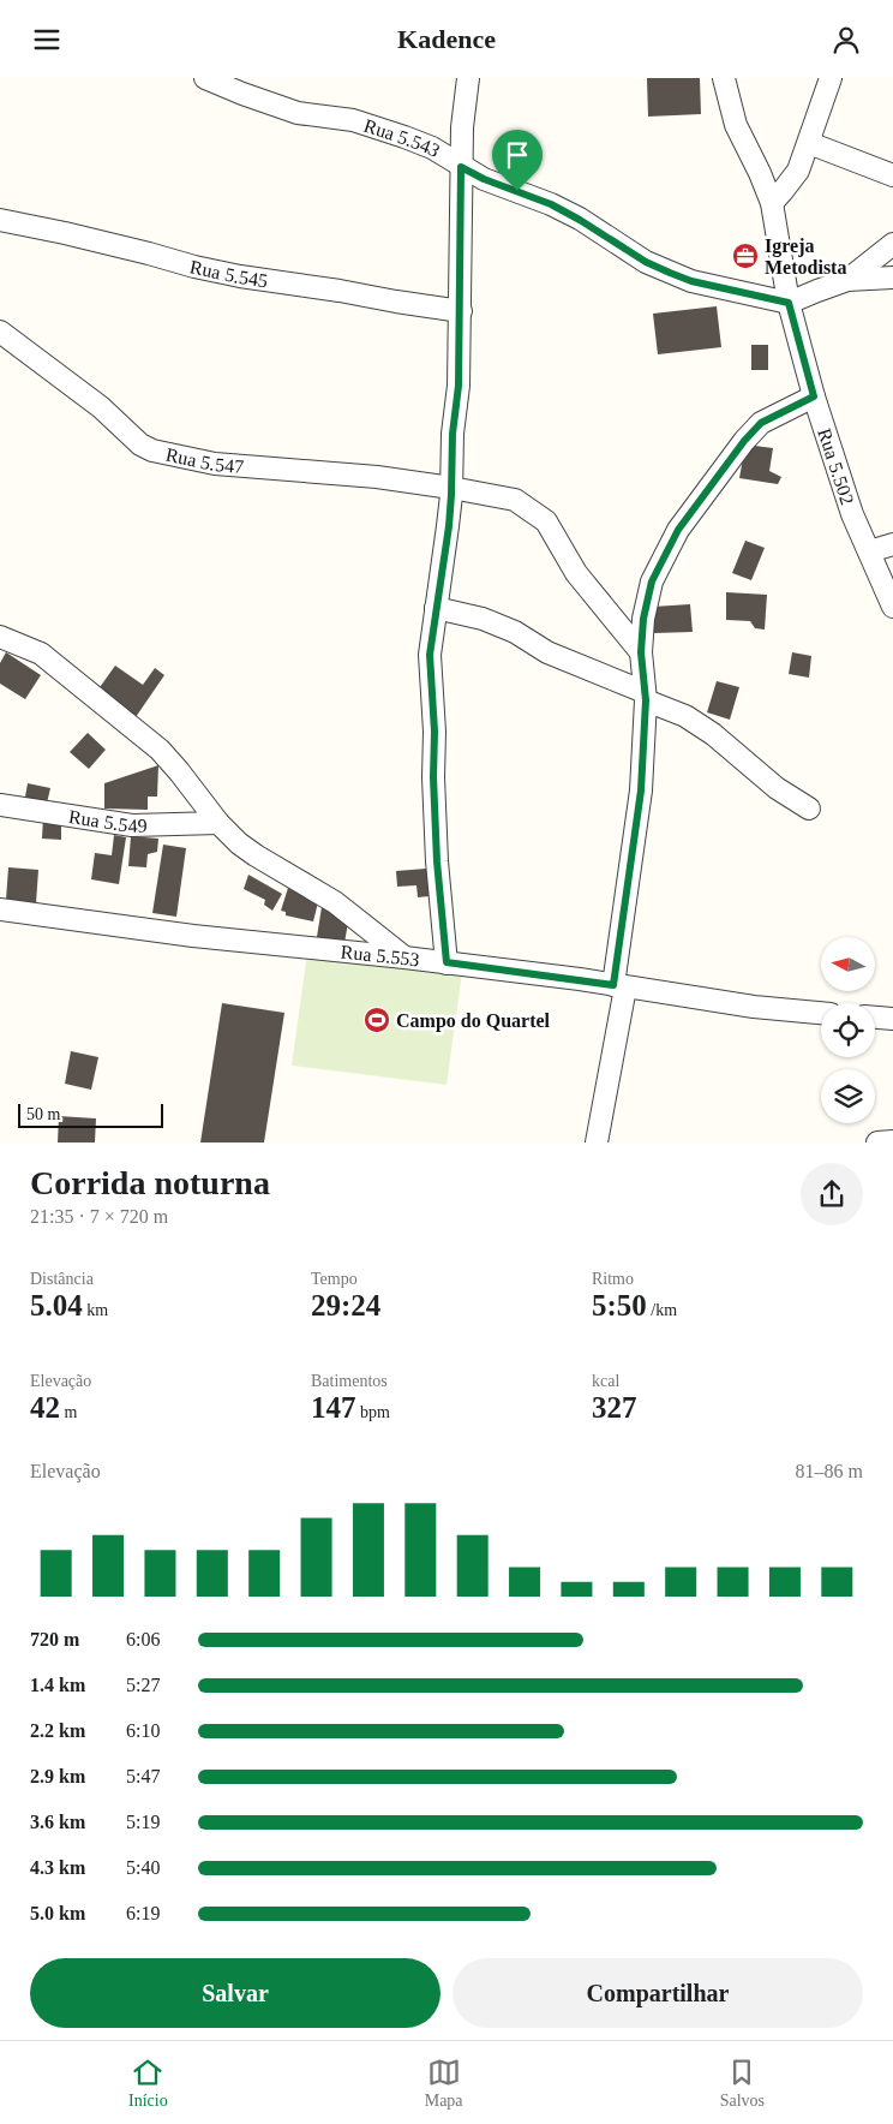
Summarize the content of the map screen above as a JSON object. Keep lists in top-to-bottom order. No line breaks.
{"streets":{"street":["Rua 5.543","Rua 5.545","Rua 5.547","Rua 5.502","Rua 5.549","Rua 5.553"]},"crossings":[["Rua 5.543","Rua 5.502"]],"places":{"office":["Igreja Metodista"],"sports":["Campo do Quartel"]},"scale_bar":"50 m","north":"left","page":{"header":"Kadence","scale":"50 m","heading":["Corrida noturna","21:35 · 7 × 720 m"],"stats":[["Distância","5.04 km"],["Tempo","29:24"],["Ritmo","5:50 /km"],["Elevação","42 m"],["Batimentos","147 bpm"],["kcal","327"]],"chart":["Elevação","81–86 m"],"list":[{"name":"720 m","note":"6:06"},{"name":"1.4 km","note":"5:27"},{"name":"2.2 km","note":"6:10"},{"name":"2.9 km","note":"5:47"},{"name":"3.6 km","note":"5:19"},{"name":"4.3 km","note":"5:40"},{"name":"5.0 km","note":"6:19"}],"buttons":["Salvar","Compartilhar"],"tabs":["Início","Mapa","Salvos"]}}
